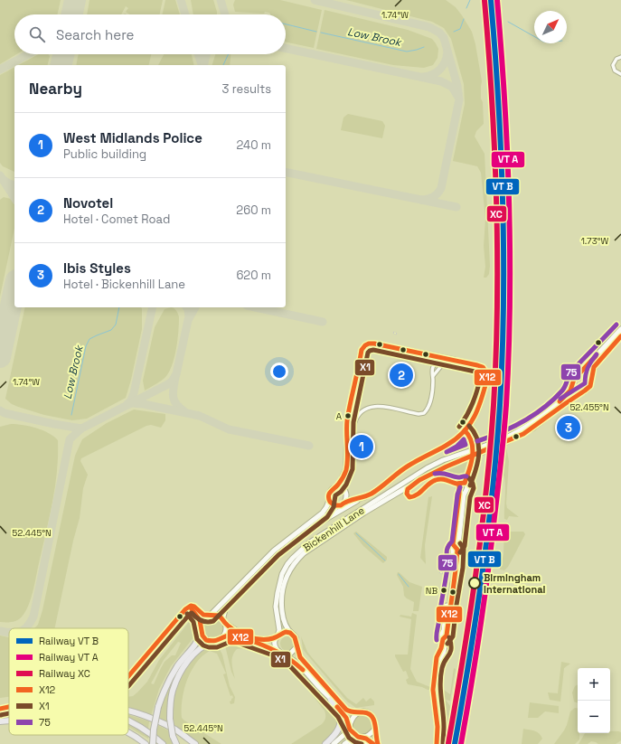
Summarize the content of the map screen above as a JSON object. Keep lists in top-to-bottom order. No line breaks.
{"streets":{"street":["Bickenhill Lane"]},"water":["Low Brook"],"places":["A","Birmingham International","NB"],"lines":["rail line XC","transit line 75","transit line X12","transit line X1"],"legend":["Railway VT B","Railway VT A","Railway XC","X12","X1","75"],"north":"top right","page":{"search":"Search here","heading":["Nearby","3 results"],"list":[{"mark":"1","name":"West Midlands Police","note":"Public building","value":"240 m"},{"mark":"2","name":"Novotel","note":"Hotel · Comet Road","value":"260 m"},{"mark":"3","name":"Ibis Styles","note":"Hotel · Bickenhill Lane","value":"620 m"}],"pins":["2","3","1"],"map_buttons":["+","−"]},"coordinates":["1.74°W","1.73°W","52.455°N","52.445°N"]}
